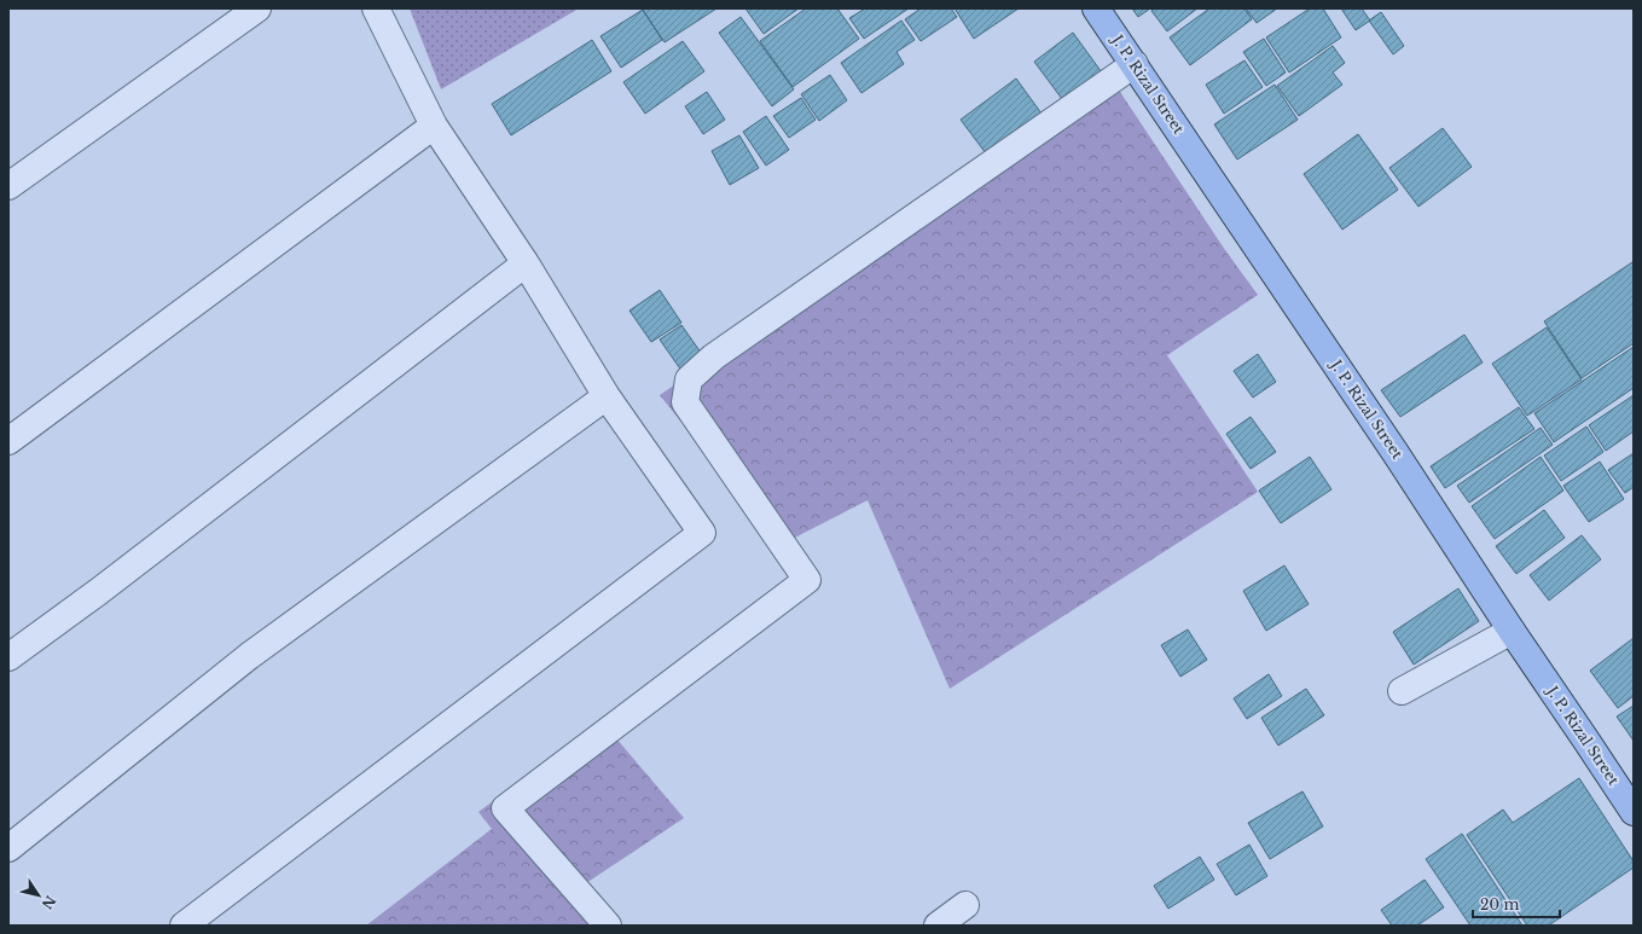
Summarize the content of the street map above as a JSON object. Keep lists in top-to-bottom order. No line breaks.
{"streets":{"main road":["J. P. Rizal Street"]},"scale_bar":"20 m","north":"bottom right"}
